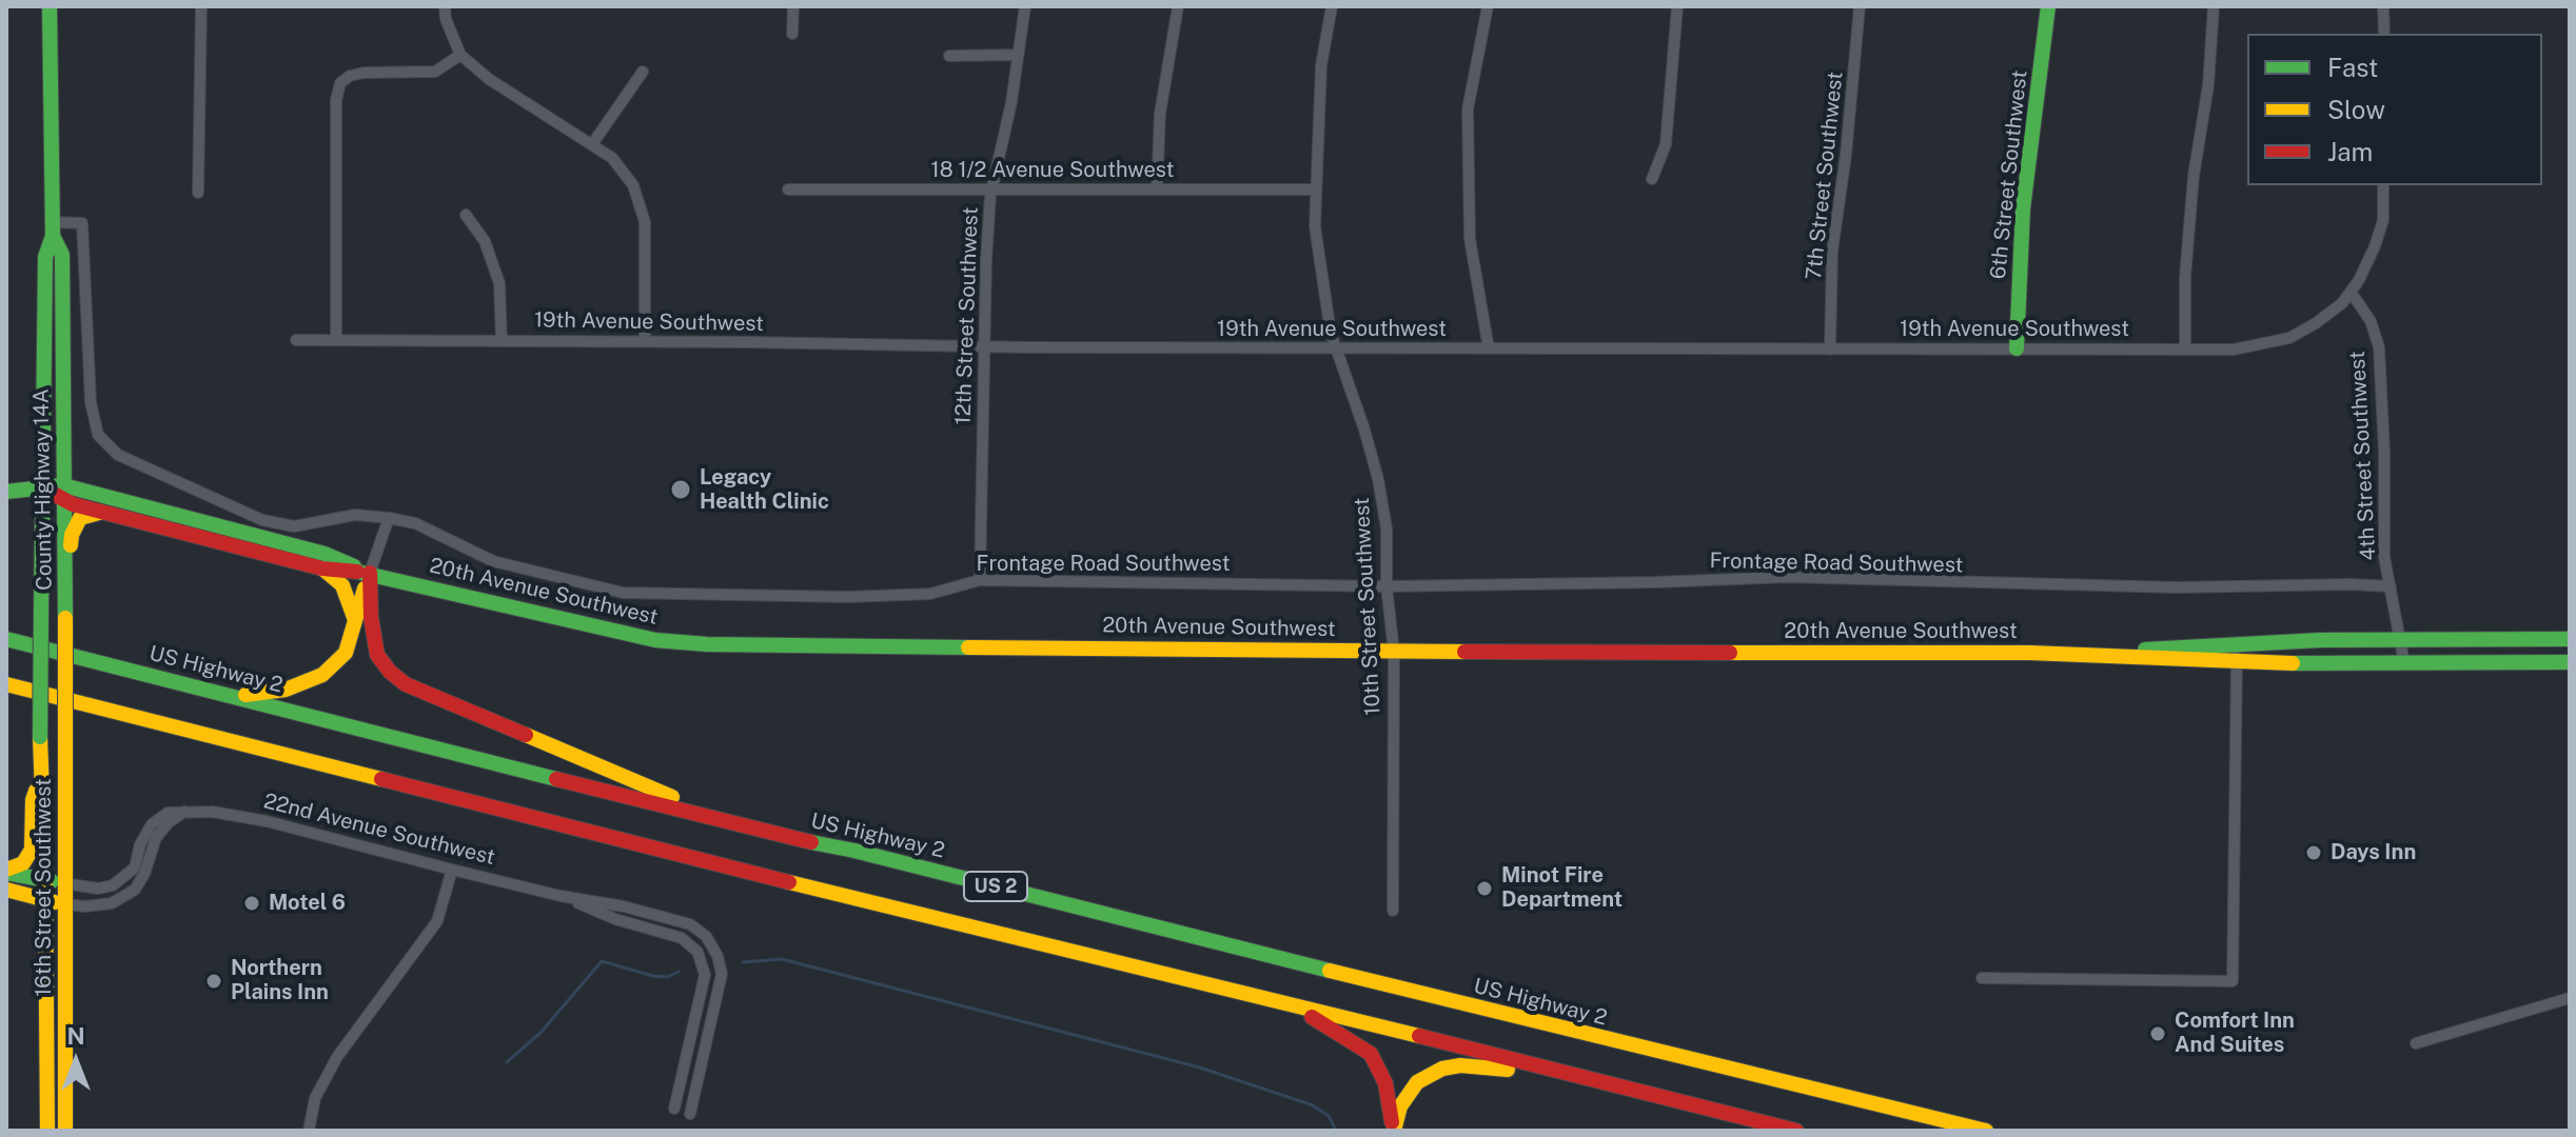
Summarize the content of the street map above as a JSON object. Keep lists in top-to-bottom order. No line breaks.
{"streets":{"main road":["6th Street Southwest","County Highway 14A","20th Avenue Southwest","US Highway 2","US 2","16th Street Southwest"],"street":["18 1/2 Avenue Southwest","7th Street Southwest","12th Street Southwest","19th Avenue Southwest","4th Street Southwest","Frontage Road Southwest","10th Street Southwest","22nd Avenue Southwest"]},"crossings":[["18 1/2 Avenue Southwest","12th Street Southwest"],["18 1/2 Avenue Southwest","10th Street Southwest"],["6th Street Southwest","19th Avenue Southwest"],["7th Street Southwest","19th Avenue Southwest"],["12th Street Southwest","19th Avenue Southwest"],["12th Street Southwest","Frontage Road Southwest"],["19th Avenue Southwest","4th Street Southwest"],["19th Avenue Southwest","10th Street Southwest"],["4th Street Southwest","Frontage Road Southwest"],["4th Street Southwest","20th Avenue Southwest"],["County Highway 14A","Frontage Road Southwest"],["County Highway 14A","20th Avenue Southwest"],["County Highway 14A","16th Street Southwest"],["Frontage Road Southwest","10th Street Southwest"],["20th Avenue Southwest","10th Street Southwest"]],"places":["Legacy Health Clinic","Days Inn","Minot Fire Department","Motel 6","Northern Plains Inn","Comfort Inn And Suites"],"legend":["Fast","Slow","Jam"],"north":"top"}
